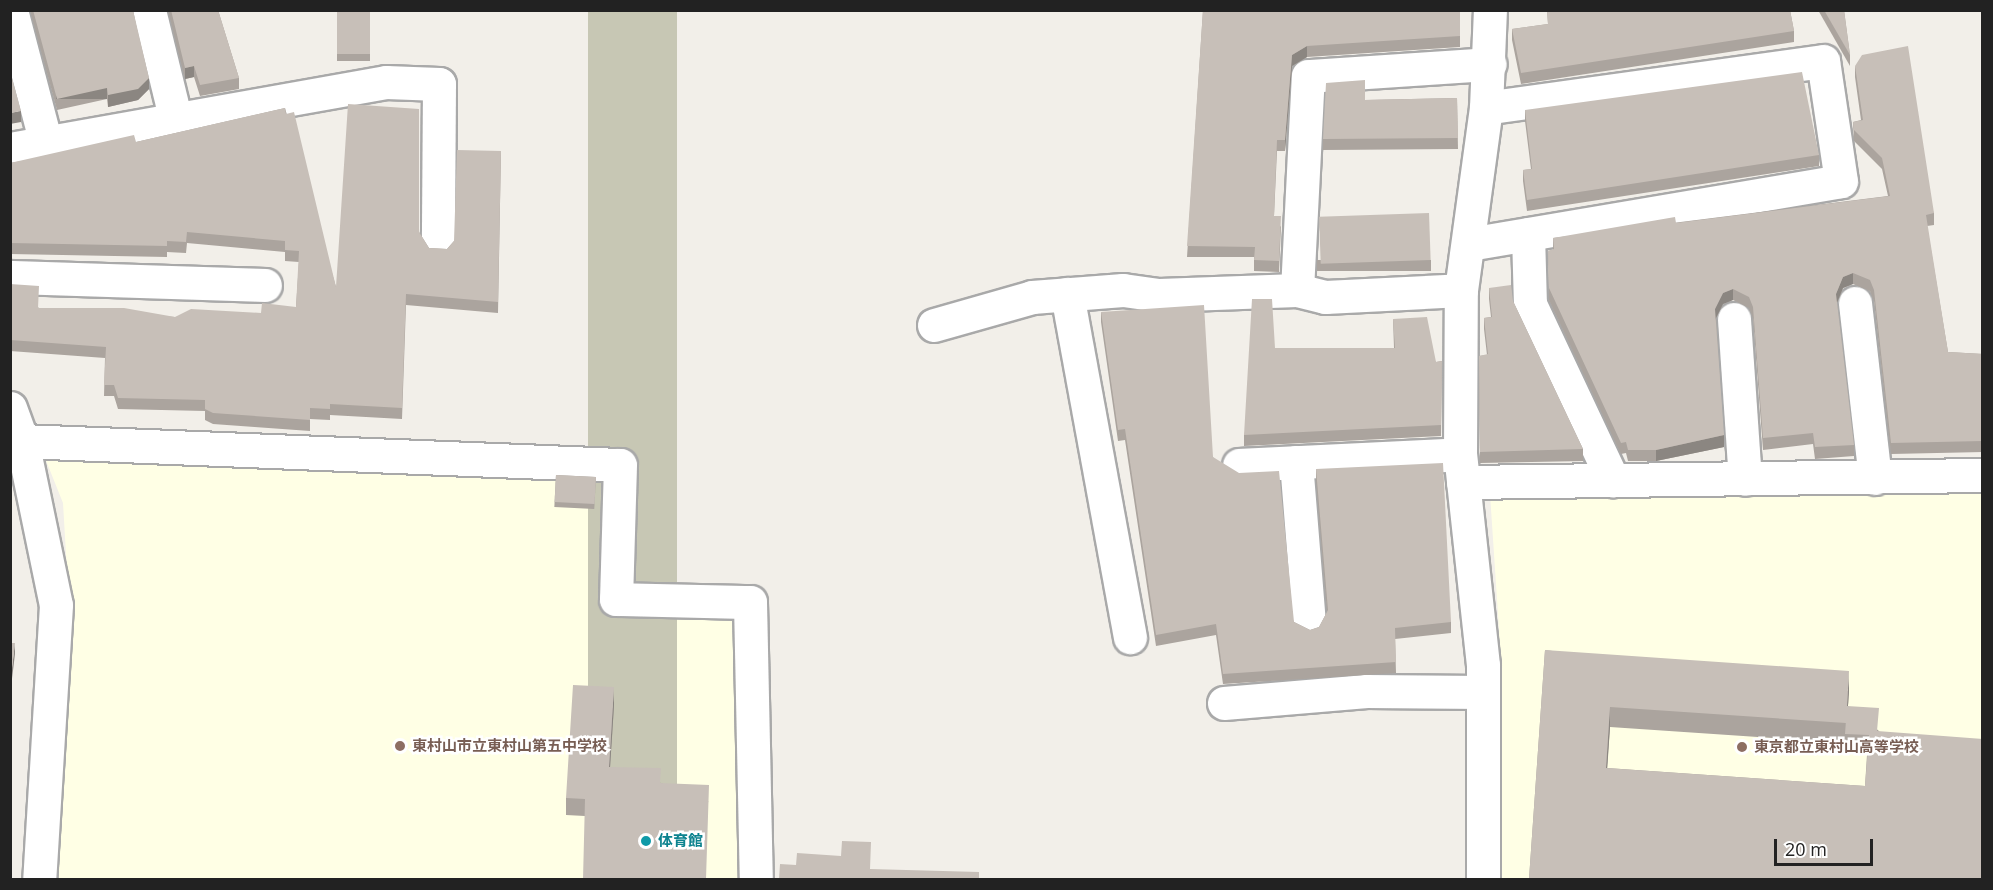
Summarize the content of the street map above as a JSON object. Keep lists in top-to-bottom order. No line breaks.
{"places":["東村山市立東村山第五中学校","東京都立東村山高等学校","体育館"],"scale_bar":"20 m"}
